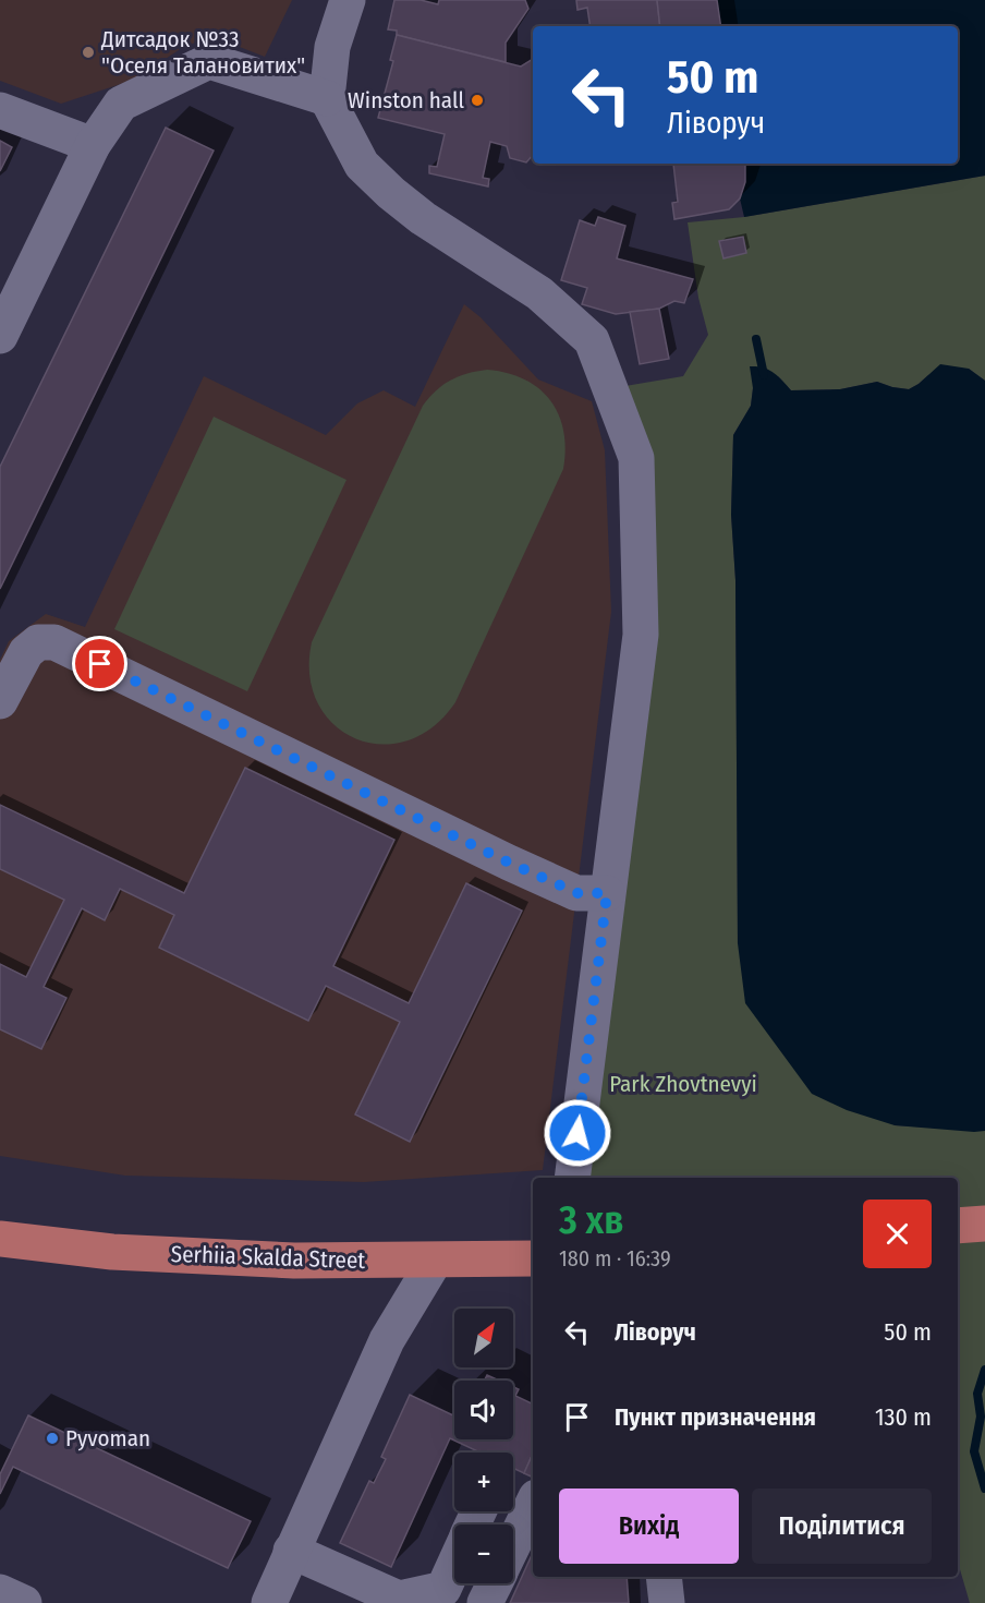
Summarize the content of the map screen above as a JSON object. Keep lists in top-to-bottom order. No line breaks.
{"streets":{"main road":["Serhiia Skalda Street"]},"parks":["Park Zhovtnevyi"],"places":["Дитсадок №33 \"Оселя Талановитих\"","Winston hall","Pyvoman"],"north":"top right","page":{"turn":["50 m","Ліворуч"],"heading":["3 хв","180 m · 16:39"],"list":[{"name":"Ліворуч","value":"50 m"},{"name":"Пункт призначення","value":"130 m"}],"map_buttons":["+","−"],"buttons":["Вихід","Поділитися"]}}
